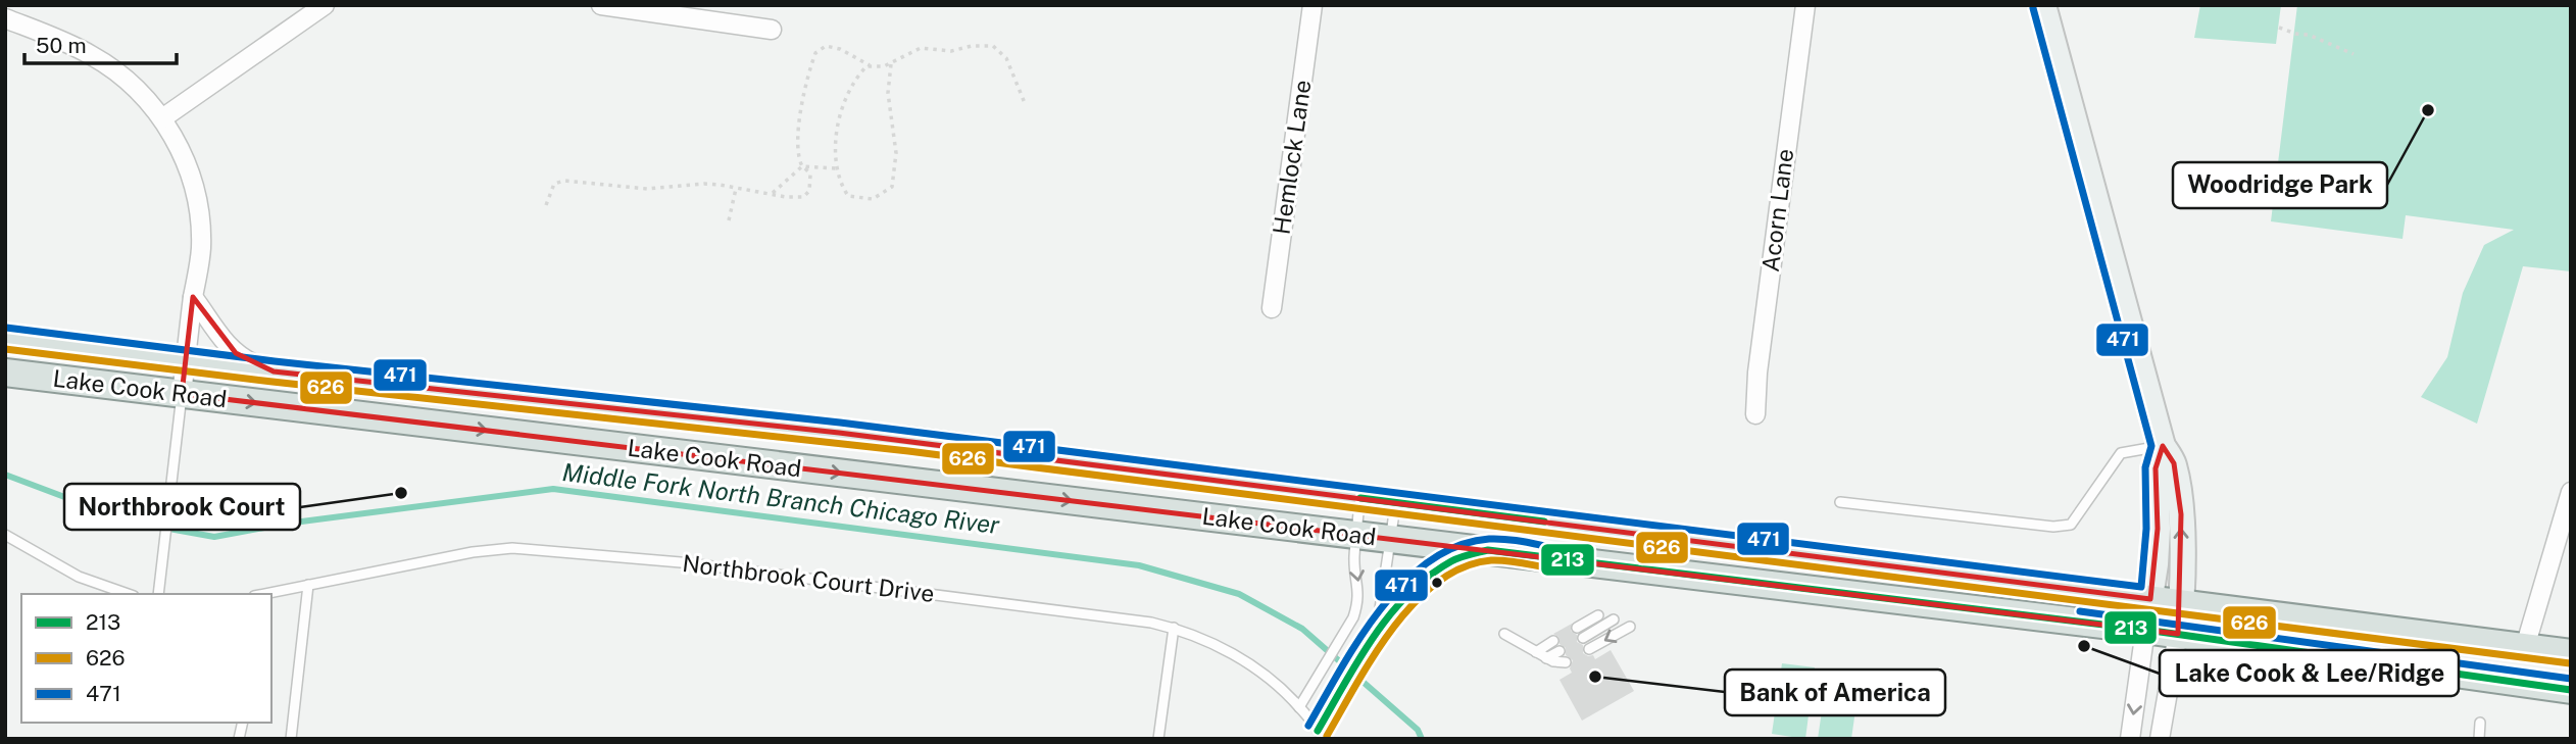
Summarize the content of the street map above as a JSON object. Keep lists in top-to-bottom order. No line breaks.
{"streets":{"main road":["Lake Cook Road"],"street":["Hemlock Lane","Acorn Lane"],"lane":["Northbrook Court Drive"]},"water":["Middle Fork North Branch Chicago River"],"places":["Woodridge Park","Northbrook Court","Lake Cook & Lee/Ridge","Bank of America"],"lines":["transit line 471","transit line 626","transit line 213"],"legend":["213","626","471"],"scale_bar":"50 m"}
